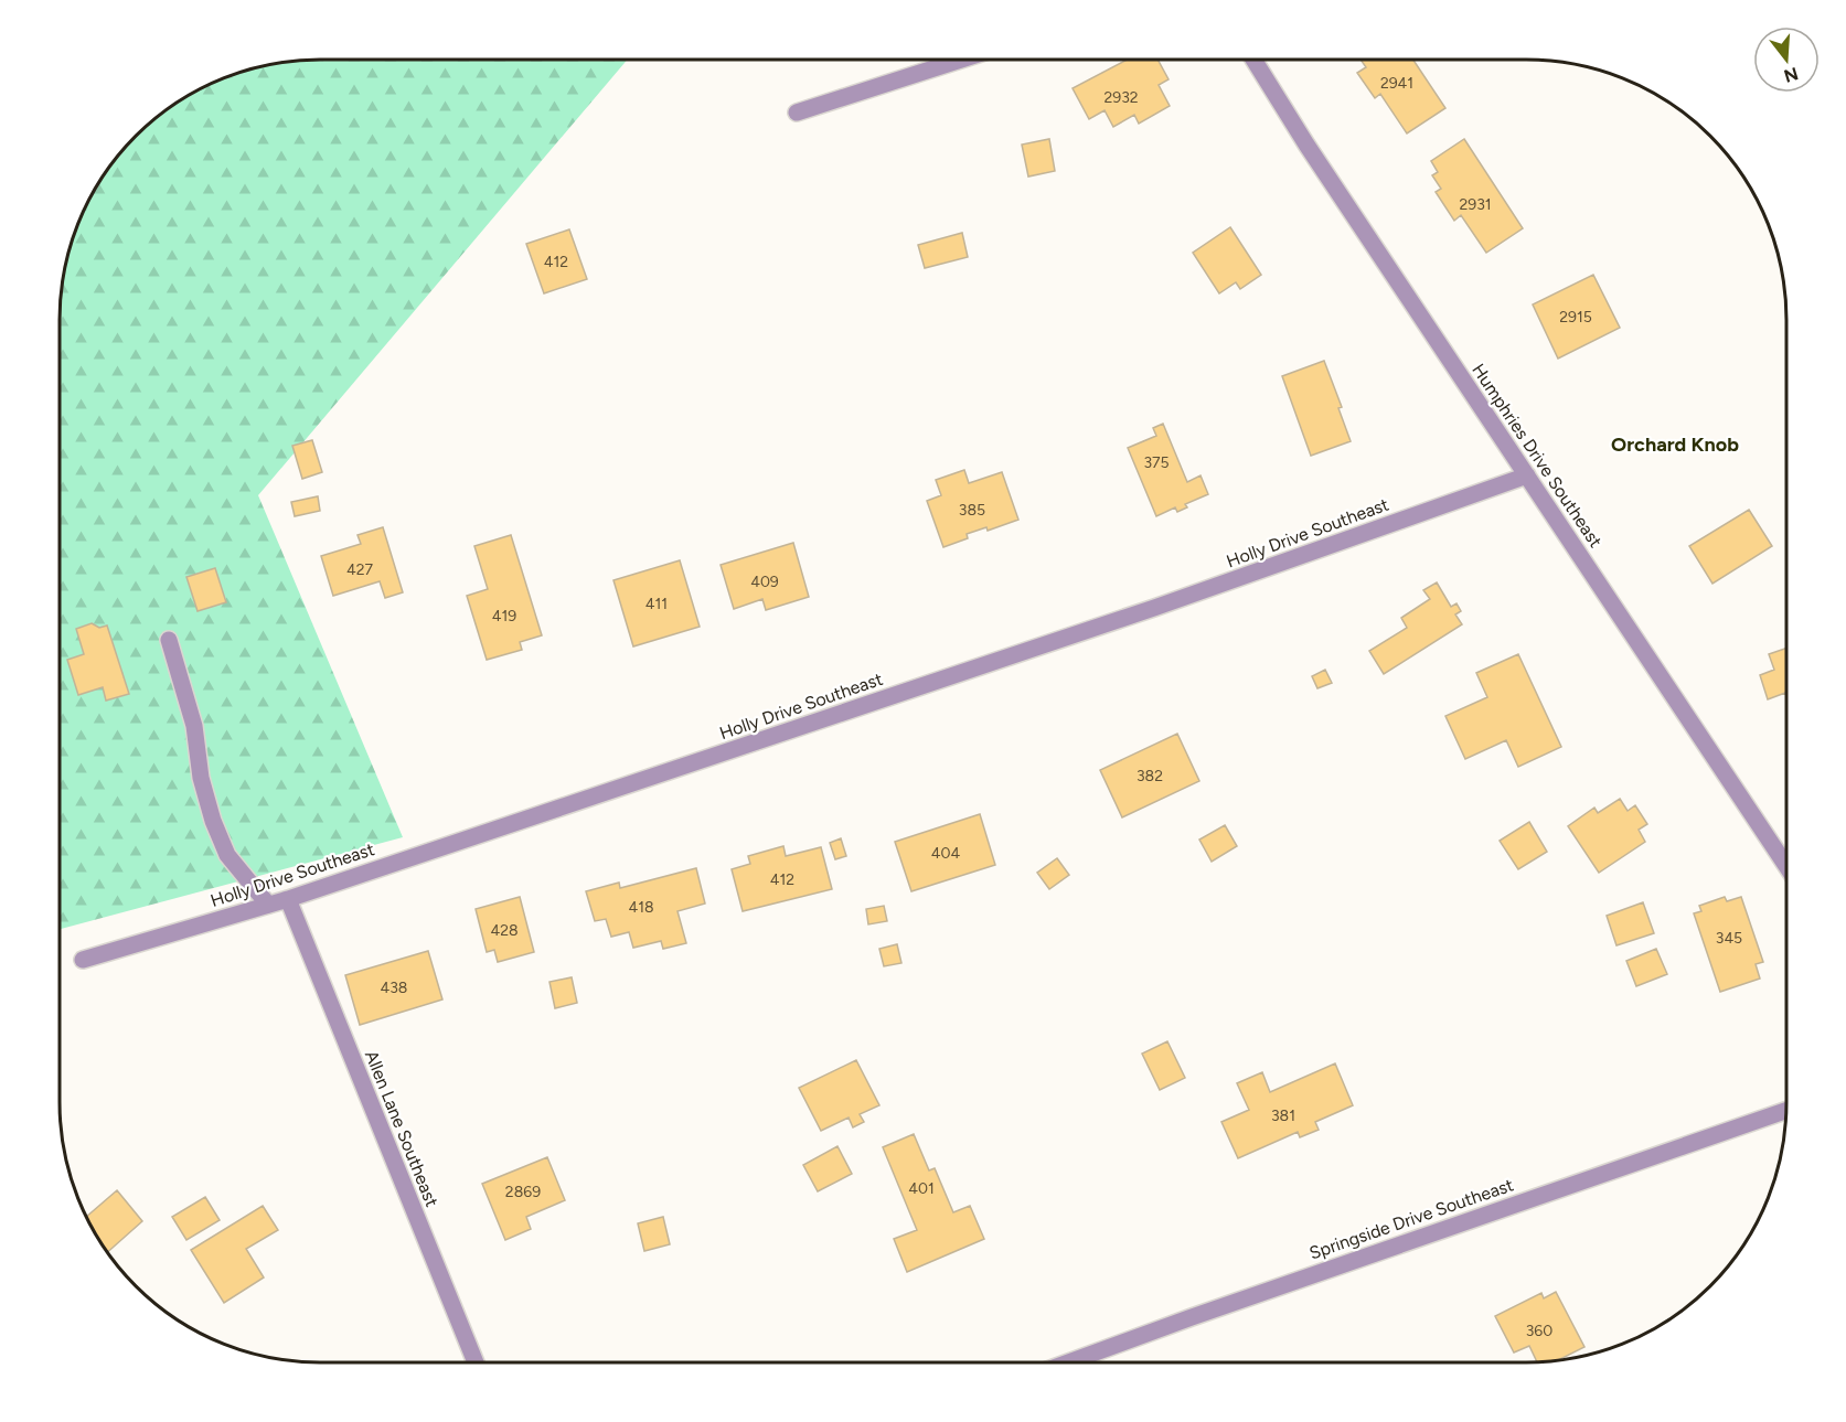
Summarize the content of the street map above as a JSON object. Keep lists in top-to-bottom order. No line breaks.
{"streets":{"street":["Humphries Drive Southeast","Holly Drive Southeast","Allen Lane Southeast","Springside Drive Southeast"]},"crossings":[["Humphries Drive Southeast","Holly Drive Southeast"],["Holly Drive Southeast","Allen Lane Southeast"]],"districts":["Orchard Knob"],"house_numbers":["2941","2932","2931","412","2915","375","385","427","409","411","419","382","404","412","418","428","345","438","381","401","2869","360"],"north":"bottom"}
